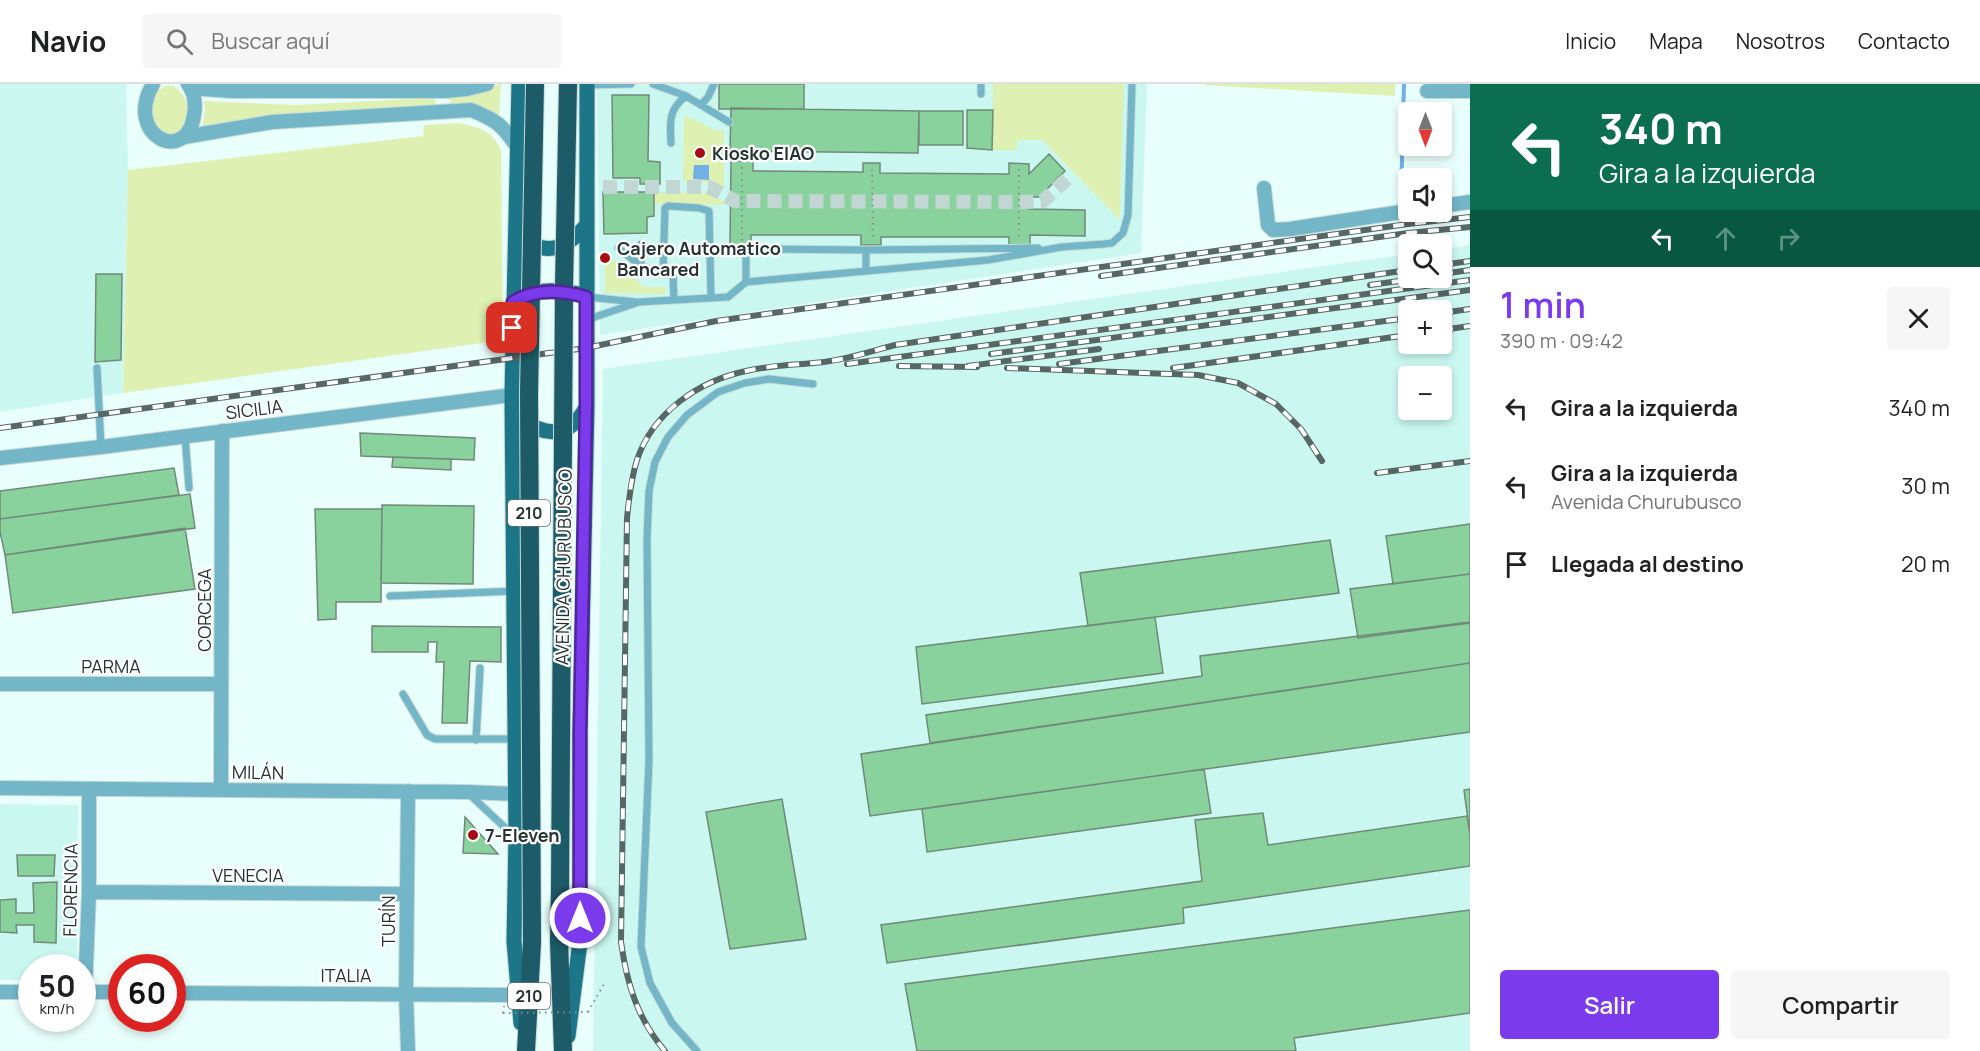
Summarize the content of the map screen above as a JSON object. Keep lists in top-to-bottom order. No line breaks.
{"streets":{"highway":["210","AVENIDA CHURUBUSCO"],"street":["SICILIA","CORCEGA","PARMA","MILÁN","VENECIA","FLORENCIA","TURÍN","ITALIA"]},"crossings":[["SICILIA","AVENIDA CHURUBUSCO"],["SICILIA","CORCEGA"],["AVENIDA CHURUBUSCO","MILÁN"],["AVENIDA CHURUBUSCO","ITALIA"],["CORCEGA","PARMA"],["CORCEGA","MILÁN"],["MILÁN","FLORENCIA"],["MILÁN","TURÍN"],["VENECIA","FLORENCIA"],["VENECIA","TURÍN"],["TURÍN","ITALIA"]],"places":["Kiosko EIAO","Cajero Automatico Bancared","7-Eleven"],"north":"bottom","page":{"header":"Navio","search":"Buscar aquí","nav":["Inicio","Mapa","Nosotros","Contacto"],"turn":["340 m","Gira a la izquierda"],"map_buttons":["+","−"],"heading":["1 min","390 m · 09:42"],"list":[{"name":"Gira a la izquierda","value":"340 m"},{"name":"Gira a la izquierda","note":"Avenida Churubusco","value":"30 m"},{"name":"Llegada al destino","value":"20 m"}],"speed":"50 km/h","limit":"60","buttons":["Salir","Compartir"]}}
